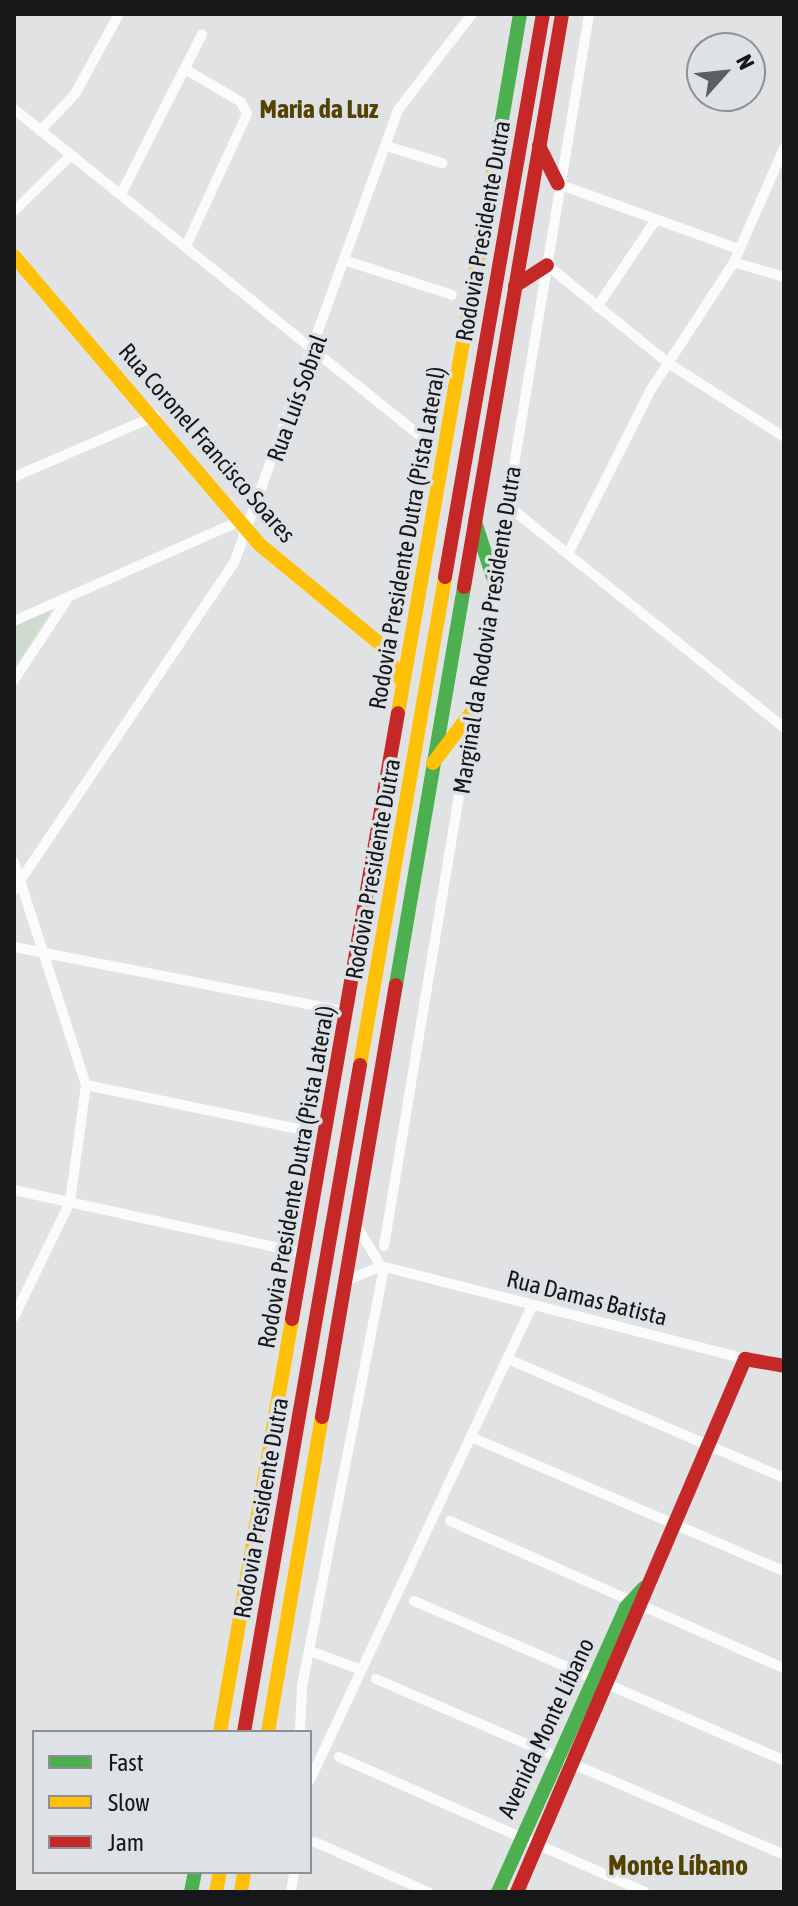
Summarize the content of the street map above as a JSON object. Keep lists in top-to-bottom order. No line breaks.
{"streets":{"main road":["Rodovia Presidente Dutra","Rua Coronel Francisco Soares","Rodovia Presidente Dutra (Pista Lateral)","Rua Damas Batista","Avenida Monte Líbano"],"street":["Rua Luís Sobral","Marginal da Rodovia Presidente Dutra"]},"crossings":[["Rua Luís Sobral","Rua Coronel Francisco Soares"],["Rua Coronel Francisco Soares","Rodovia Presidente Dutra (Pista Lateral)"],["Rua Damas Batista","Avenida Monte Líbano"]],"districts":["Maria da Luz","Monte Líbano"],"legend":["Fast","Slow","Jam"],"north":"top right"}
